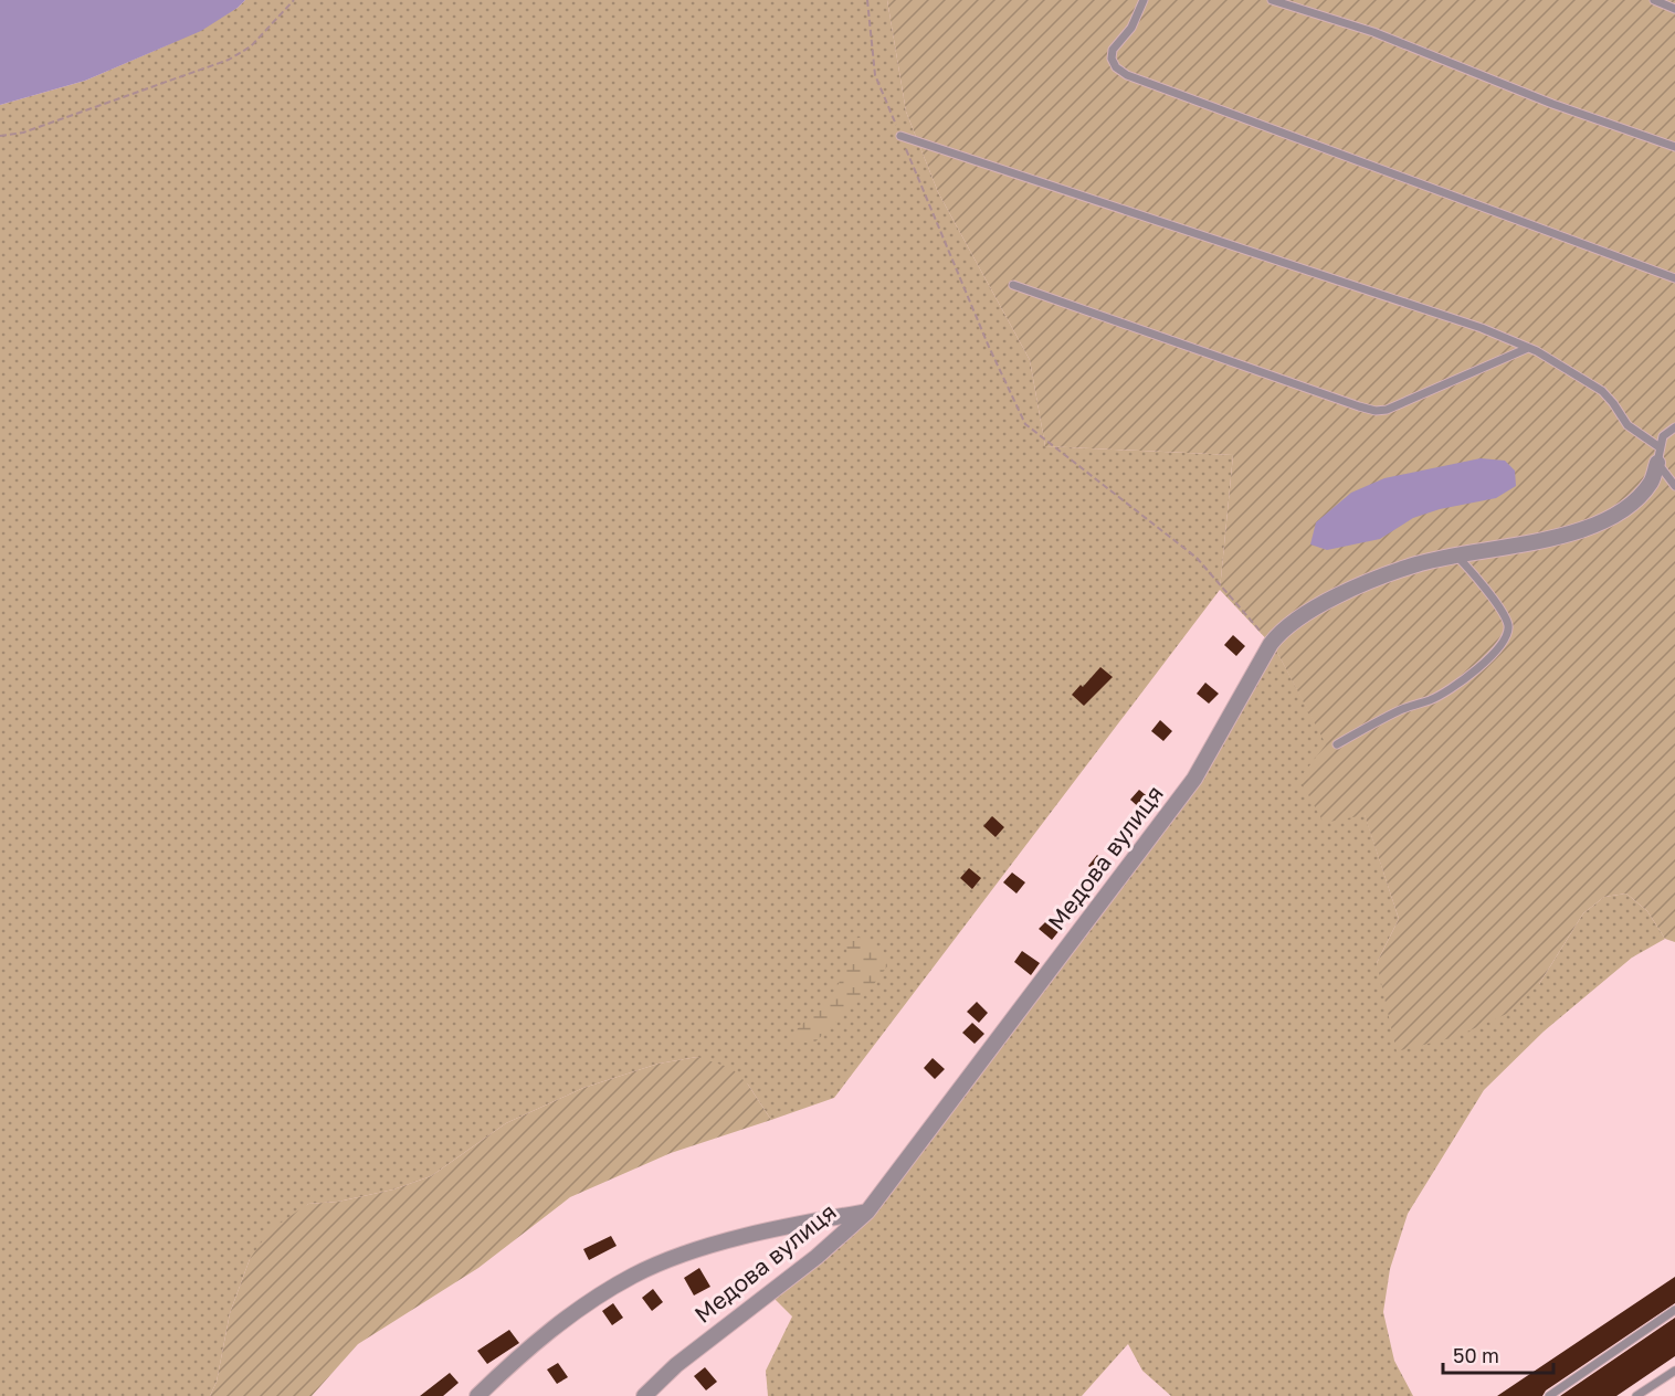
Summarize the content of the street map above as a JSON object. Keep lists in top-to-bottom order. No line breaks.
{"streets":{"street":["Медова вулиця"]},"scale_bar":"50 m"}
